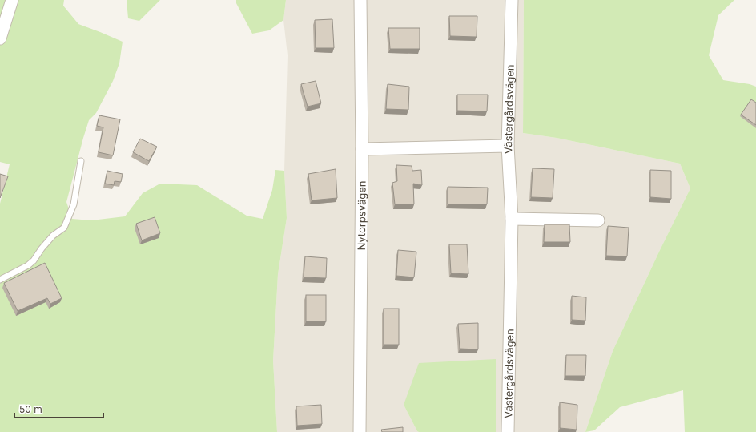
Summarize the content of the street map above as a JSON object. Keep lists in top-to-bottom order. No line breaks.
{"streets":{"street":["Västergårdsvägen","Nytorpsvägen"]},"scale_bar":"50 m"}
